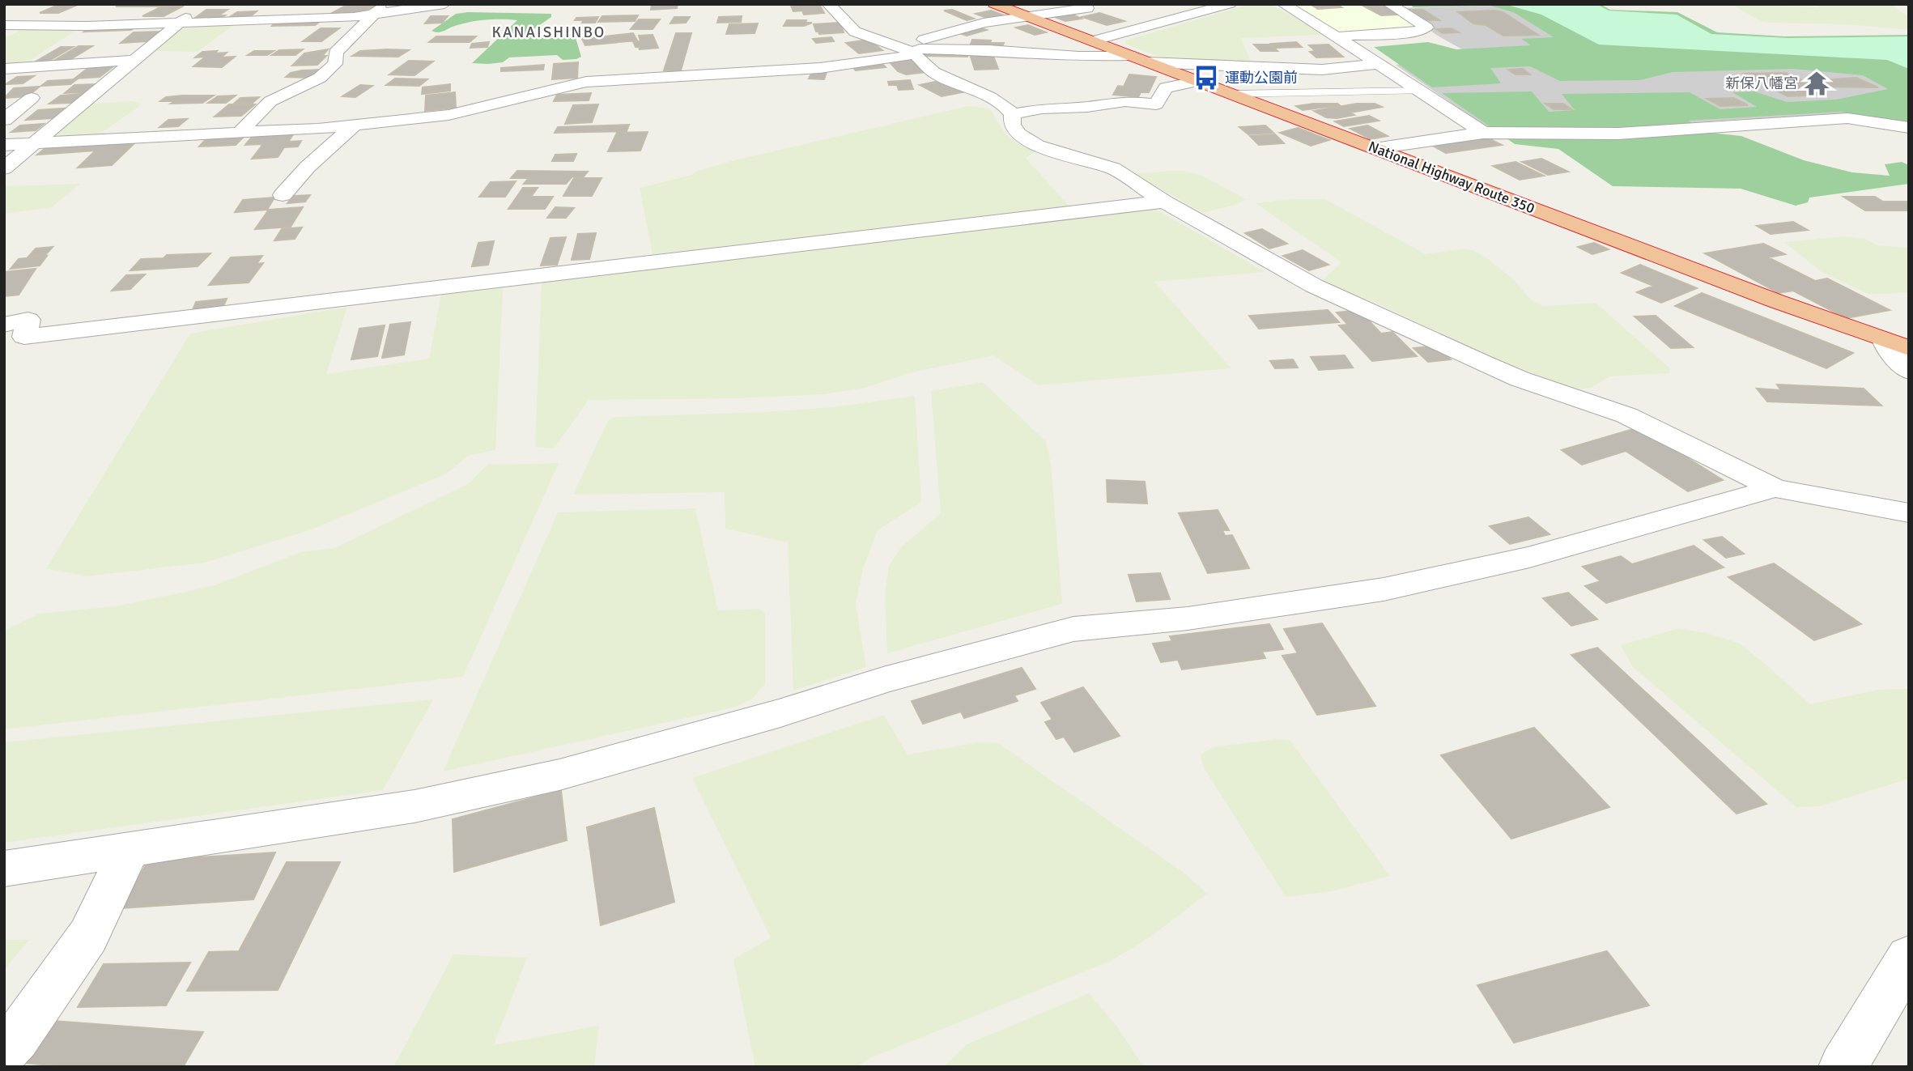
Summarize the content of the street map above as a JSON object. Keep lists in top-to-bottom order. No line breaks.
{"streets":{"highway":["National Highway Route 350"]},"districts":["KANAISHINBO"],"places":{"bus stop":["運動公園前"],"temple":["新保八幡宮"]}}
